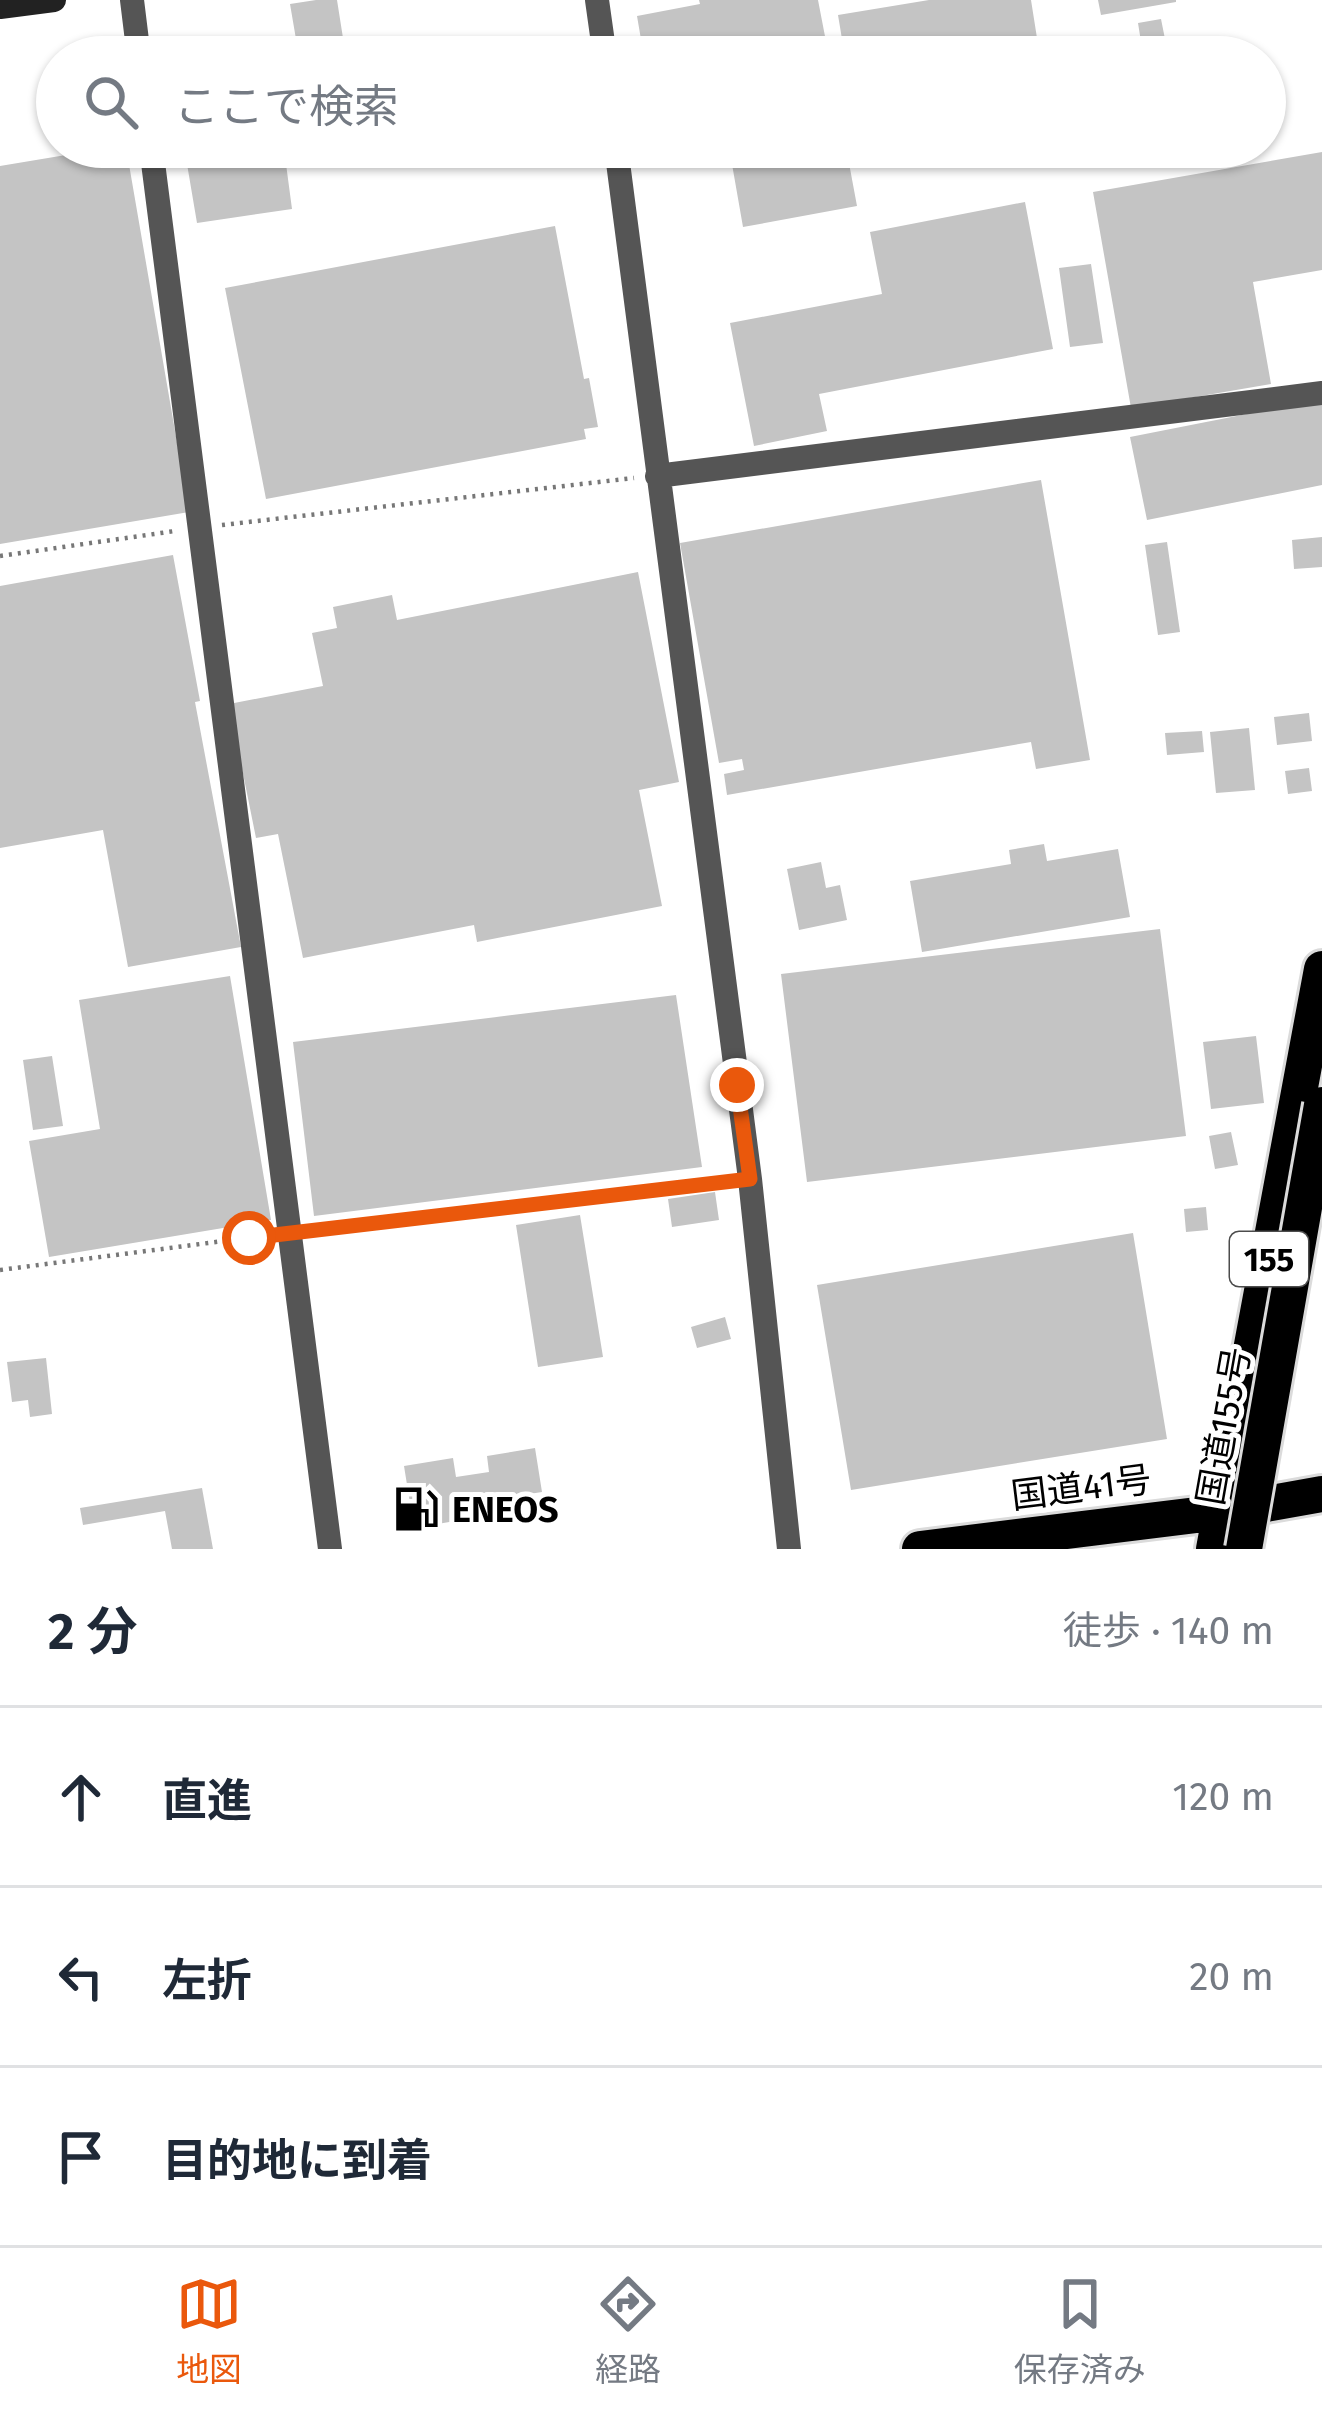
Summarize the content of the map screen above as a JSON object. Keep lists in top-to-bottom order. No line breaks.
{"streets":{"highway":["155","国道155号","国道41号"]},"crossings":[["155","国道41号"]],"places":{"fuel station":["ENEOS"]},"page":{"search":"ここで検索","heading":["2 分","徒歩 · 140 m"],"list":[["直進","120 m"],["左折","20 m"],"目的地に到着"],"nav":["地図","経路","保存済み"]}}
